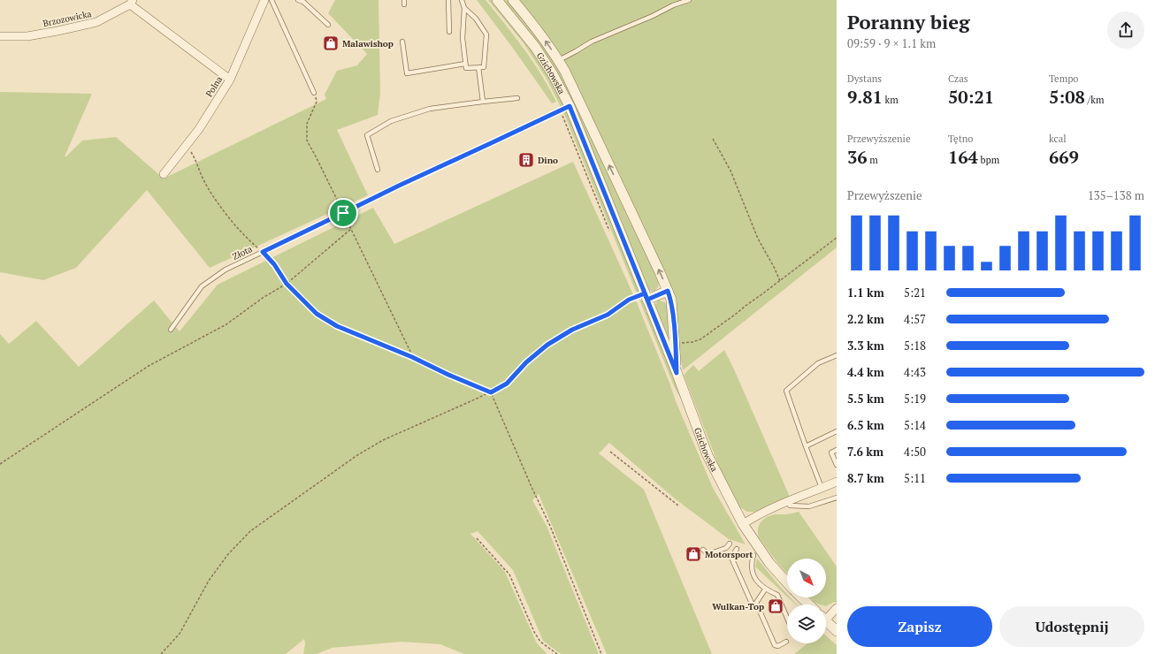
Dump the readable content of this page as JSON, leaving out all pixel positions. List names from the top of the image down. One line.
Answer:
{"streets":{"street":["Brzozowicka","Gzichowska","Polna"],"lane":["Złota"]},"crossings":[["Gzichowska","Złota"]],"places":{"shop":["Malawishop","Motorsport","Wulkan-Top"],"building":["Dino"]},"north":"bottom right","page":{"heading":["Poranny bieg","09:59 · 9 × 1.1 km"],"stats":[["Dystans","9.81 km"],["Czas","50:21"],["Tempo","5:08 /km"],["Przewyższenie","36 m"],["Tętno","164 bpm"],["kcal","669"]],"chart":["Przewyższenie","135–138 m"],"list":[{"name":"1.1 km","note":"5:21"},{"name":"2.2 km","note":"4:57"},{"name":"3.3 km","note":"5:18"},{"name":"4.4 km","note":"4:43"},{"name":"5.5 km","note":"5:19"},{"name":"6.5 km","note":"5:14"},{"name":"7.6 km","note":"4:50"},{"name":"8.7 km","note":"5:11"}],"buttons":["Zapisz","Udostępnij"]}}
